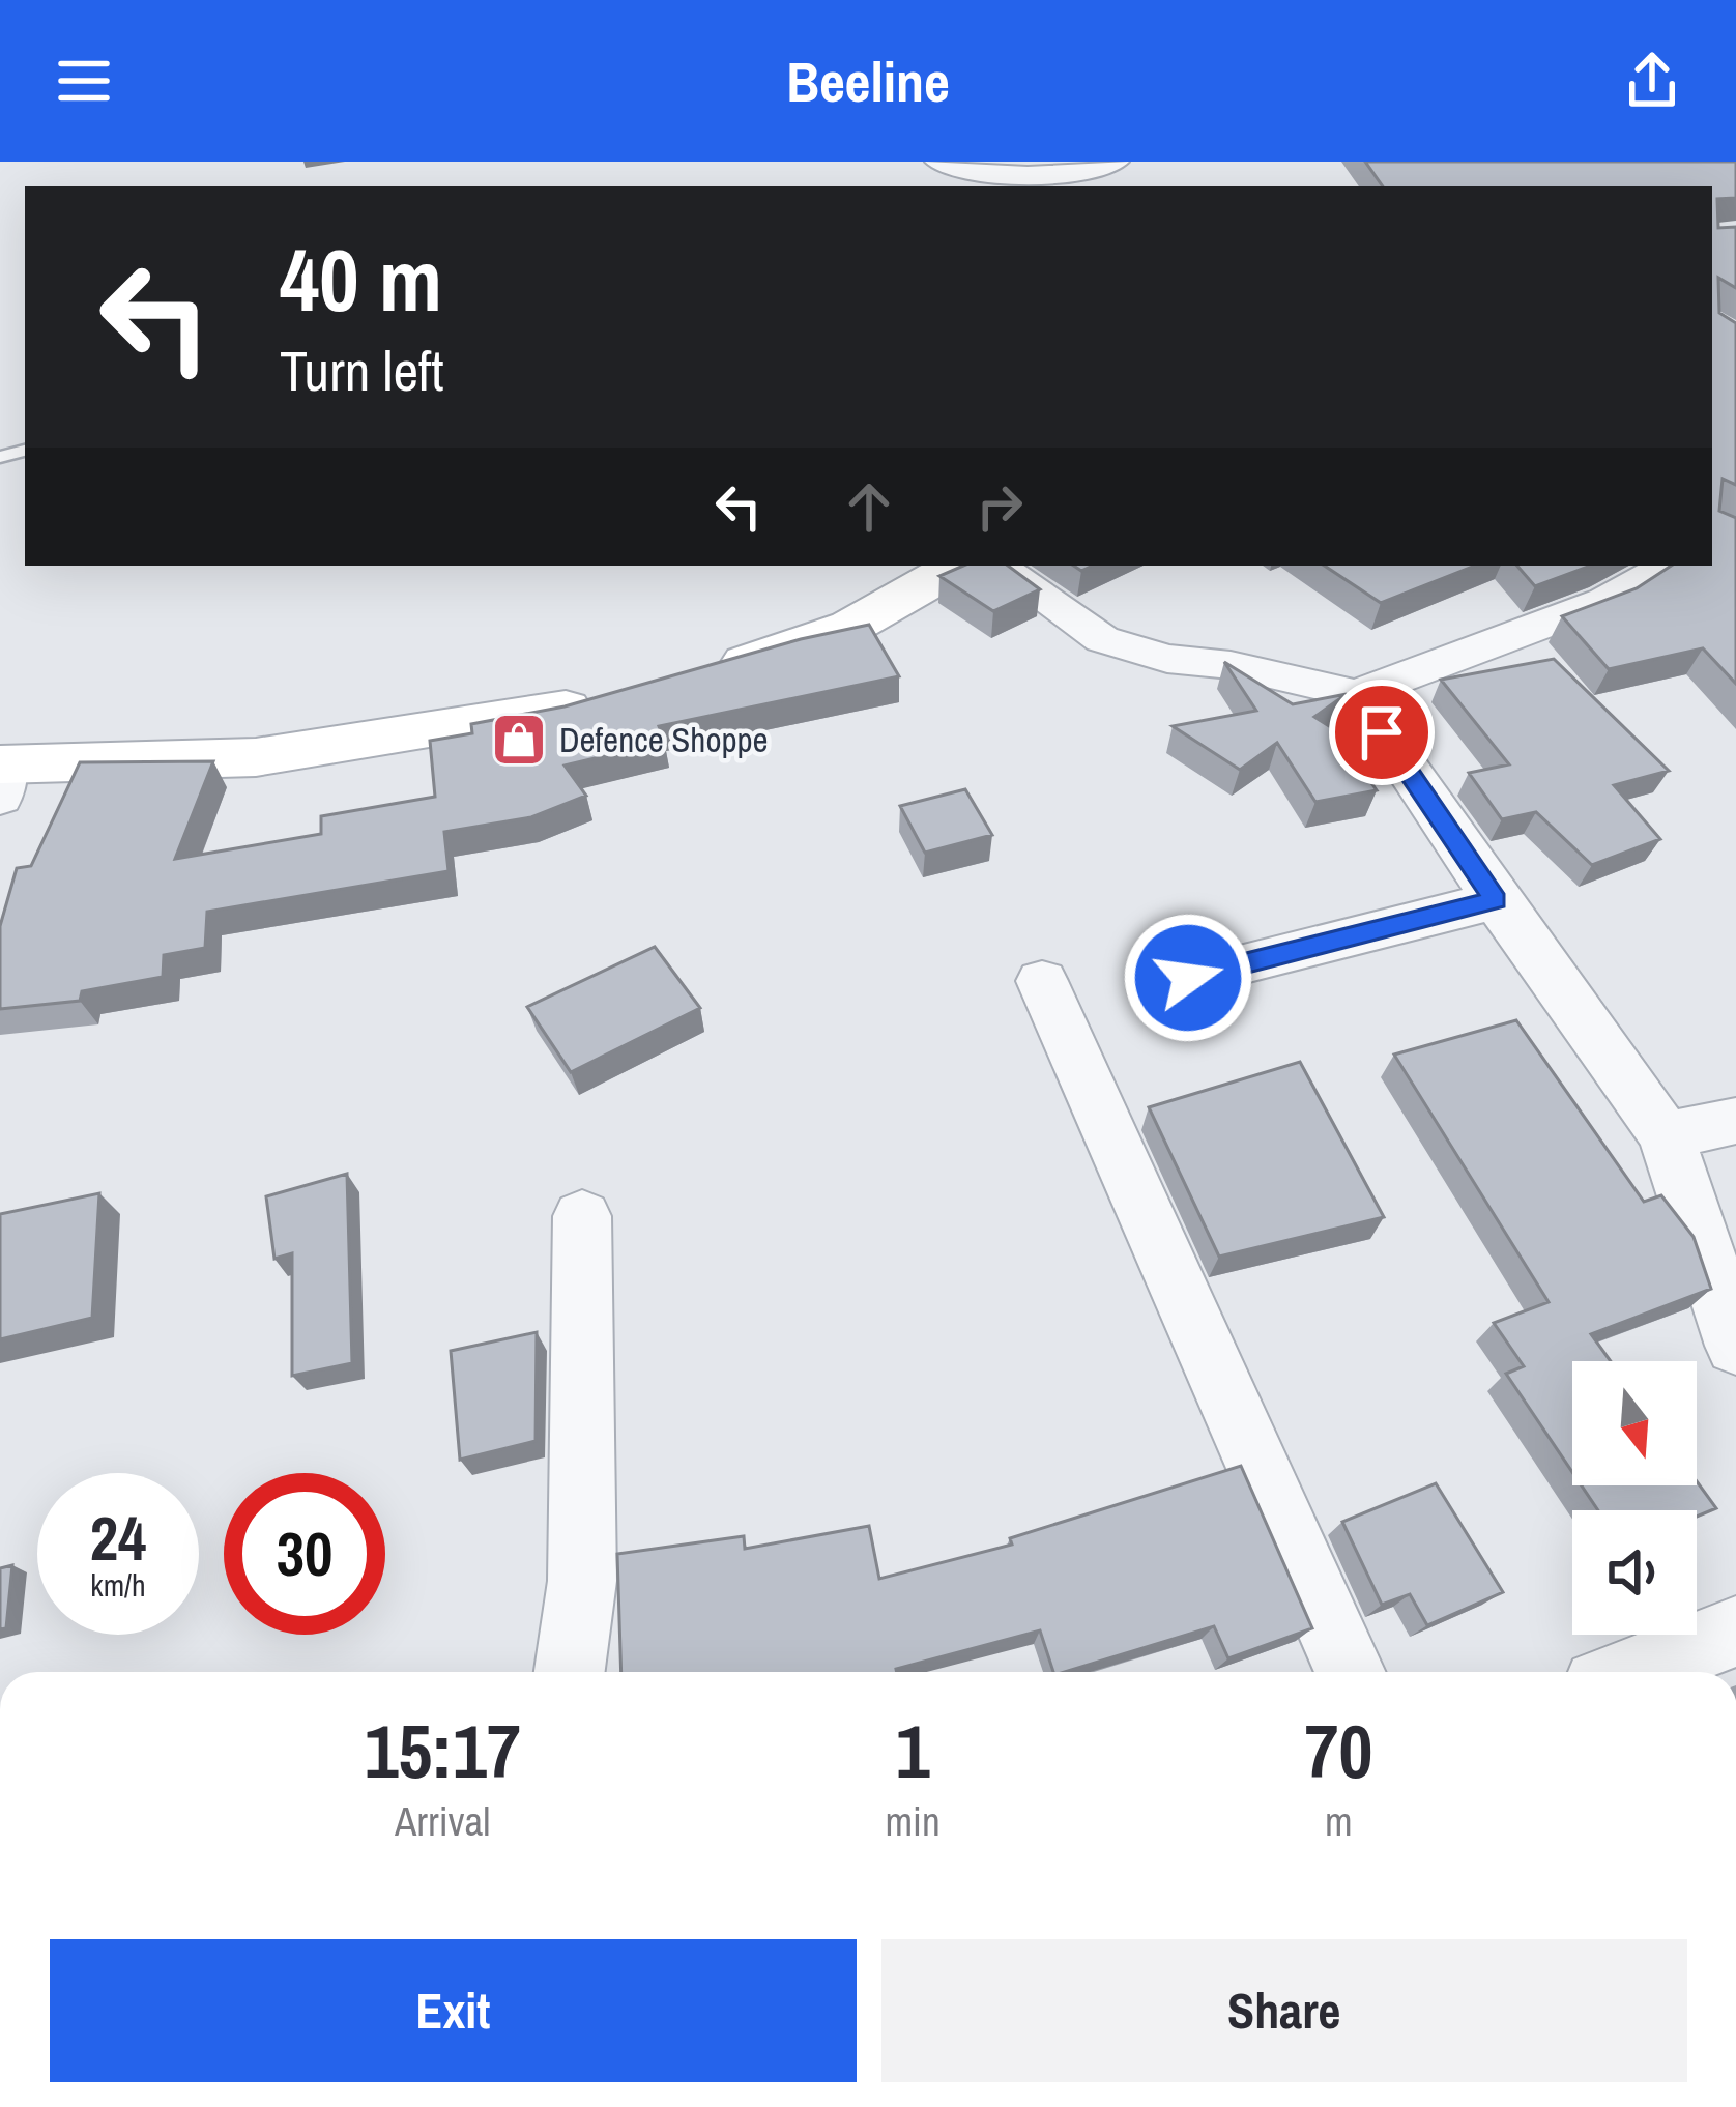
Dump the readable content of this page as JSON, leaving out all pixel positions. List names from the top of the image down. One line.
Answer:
{"places":{"shop":["Defence Shoppe"]},"north":"bottom","page":{"header":"Beeline","turn":["40 m","Turn left"],"speed":"24 km/h","limit":"30","eta":["15:17","Arrival","1","min","70","m"],"buttons":["Exit","Share"]}}
